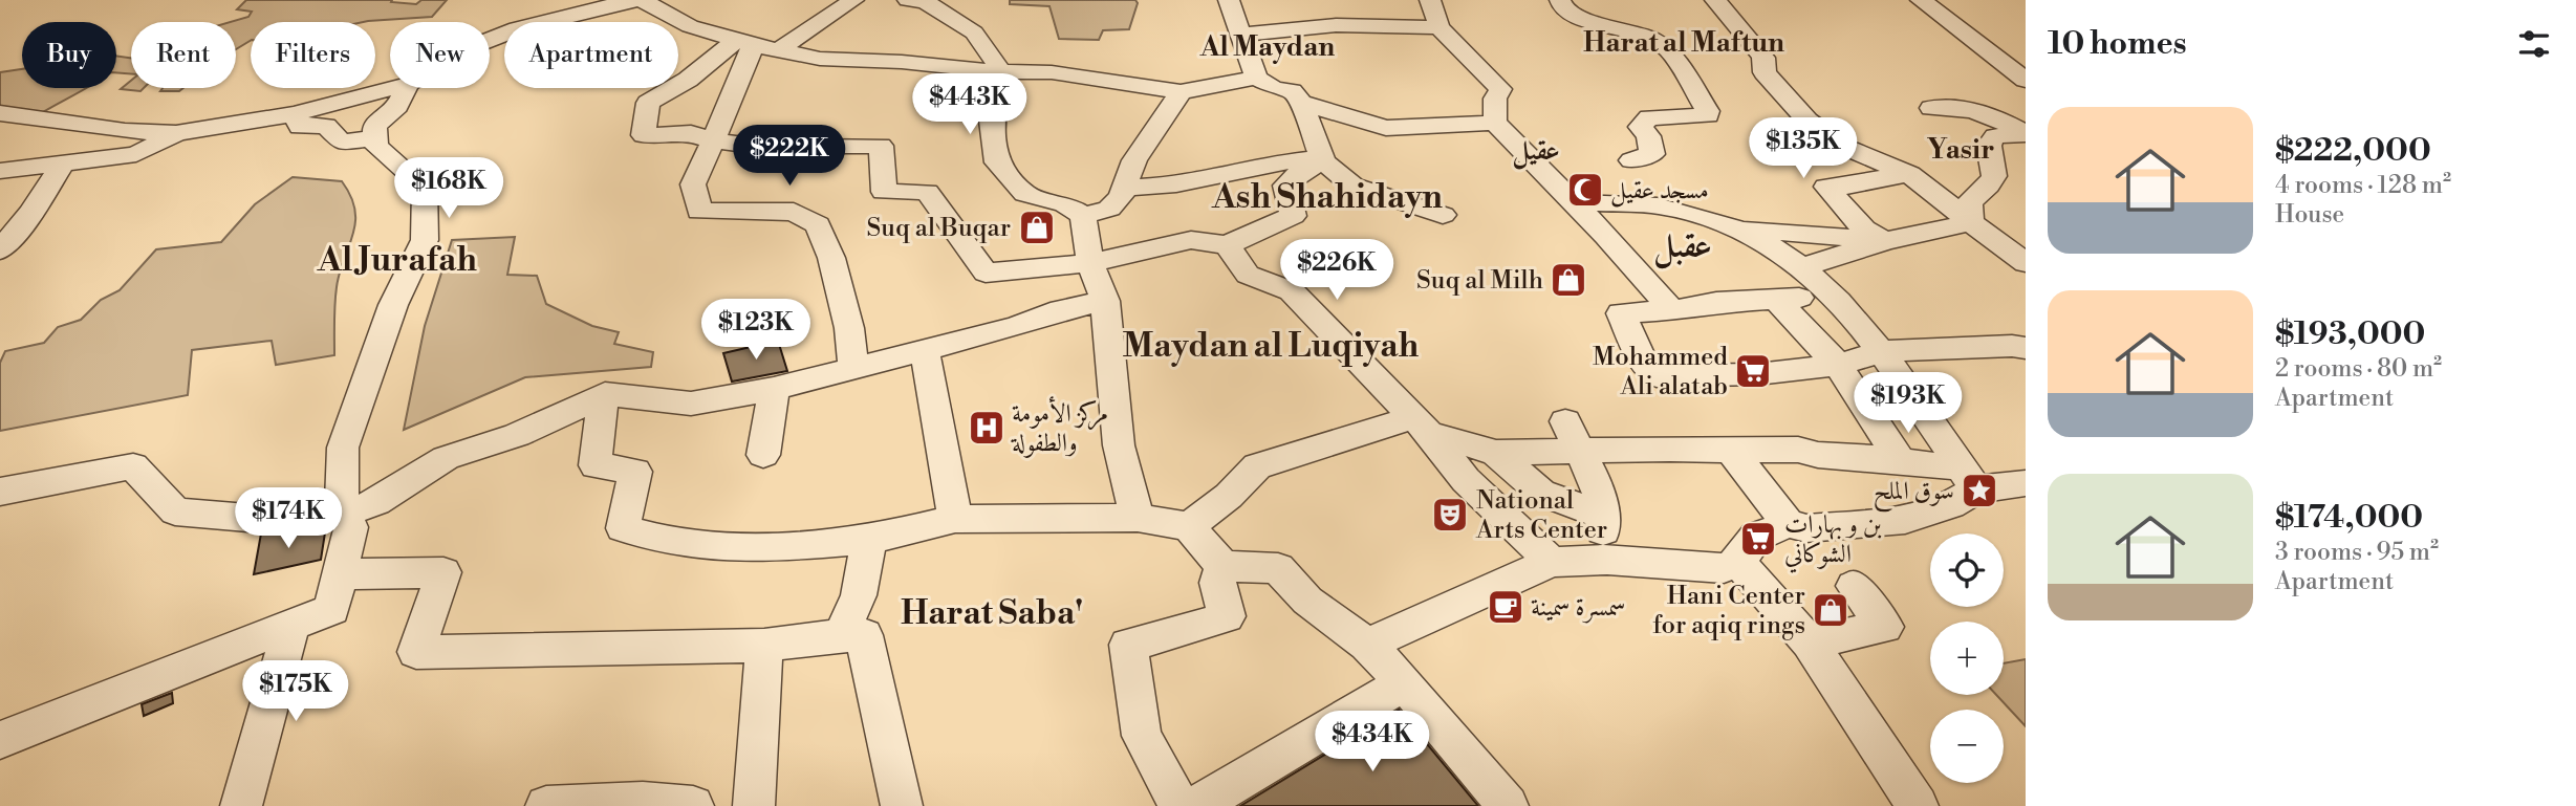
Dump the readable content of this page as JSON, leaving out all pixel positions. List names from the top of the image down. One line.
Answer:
{"districts":["Harat al Maftun","Al Maydan","Yasir","عقيل","Ash Shahidayn","عقبل","Al Jurafah","Maydan al Luqiyah","Harat Saba'"],"places":{"mosque":["مسجد عقيل"],"shop":["Suq al Buqar","Suq al Milh","Hani Center for aqiq rings"],"supermarket":["Mohammed Ali alatab","بن و بهارات الشوكاني"],"hospital":["مركز الأمومة والطفولة"],"place":["سوق الملح"],"theatre":["National Arts Center"],"cafe":["سمسرة سمينة"]},"page":{"heading":"10 homes","chip":["Buy","Rent","Filters","New","Apartment"],"price":["$443K","$135K","$222K","$168K","$226K","$123K","$193K","$174K","$175K","$434K"],"list":[{"name":"$222,000","note":"4 rooms · 128 m² · House"},{"name":"$193,000","note":"2 rooms · 80 m² · Apartment"},{"name":"$174,000","note":"3 rooms · 95 m² · Apartment"}],"map_buttons":["+","−"]}}
